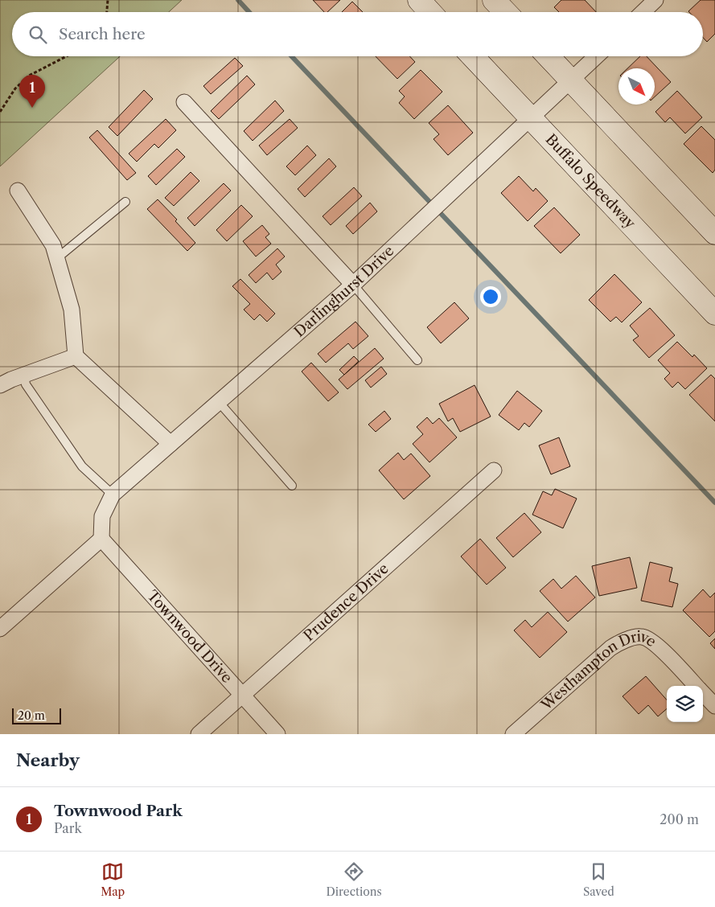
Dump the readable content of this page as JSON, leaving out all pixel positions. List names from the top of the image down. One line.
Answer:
{"streets":{"main road":["Buffalo Speedway"],"street":["Darlinghurst Drive","Prudence Drive","Townwood Drive","Westhampton Drive"]},"crossings":[["Buffalo Speedway","Darlinghurst Drive"],["Darlinghurst Drive","Townwood Drive"],["Prudence Drive","Townwood Drive"]],"scale_bar":"20 m","north":"bottom right","page":{"search":"Search here","pins":"1","scale":"20 m","heading":"Nearby","list":[{"mark":"1","name":"Townwood Park","note":"Park","value":"200 m"}],"nav":["Map","Directions","Saved"]}}
